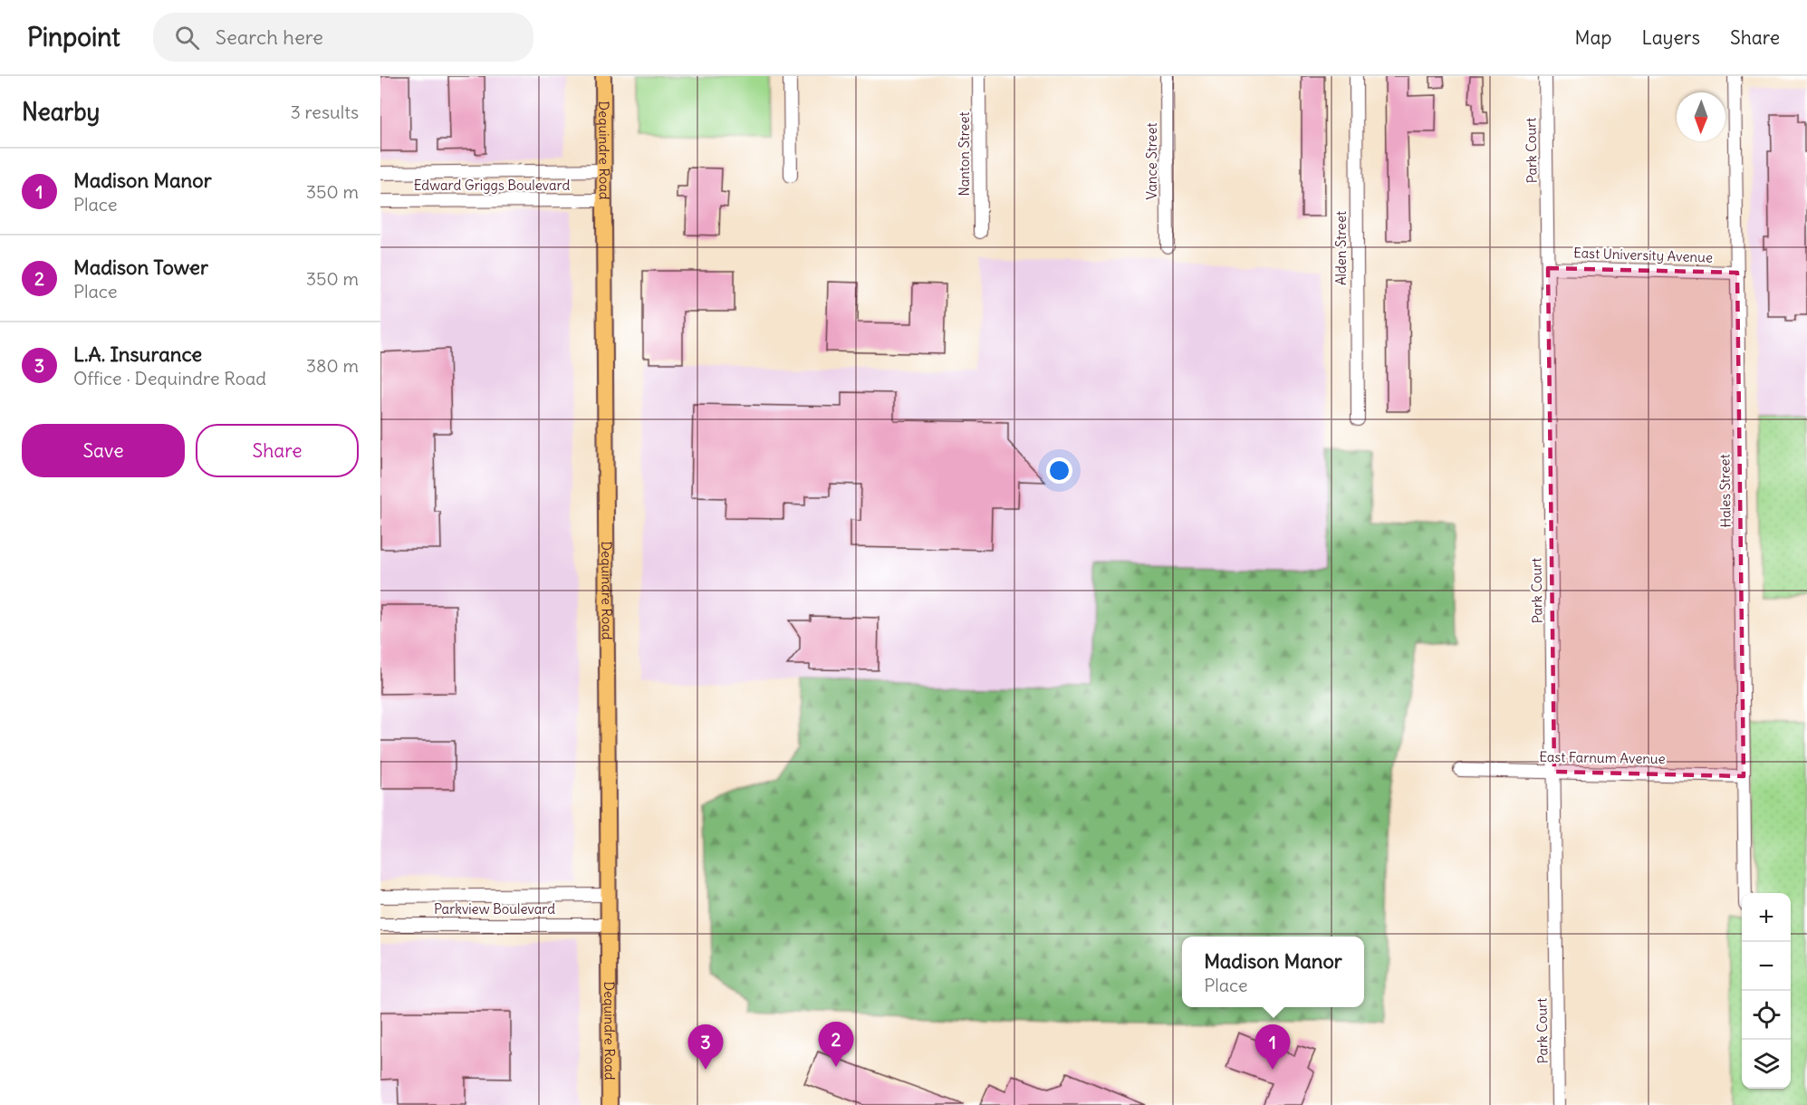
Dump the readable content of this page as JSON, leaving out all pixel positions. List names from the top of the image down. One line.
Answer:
{"streets":{"main road":["Dequindre Road"],"street":["Park Court","Nanton Street","Vance Street","Edward Griggs Boulevard","Alden Street","East University Avenue","Hales Street","East Farnum Avenue","Parkview Boulevard"]},"crossings":[["Dequindre Road","Edward Griggs Boulevard"],["Dequindre Road","Parkview Boulevard"],["Park Court","East University Avenue"],["Park Court","East Farnum Avenue"],["East University Avenue","Hales Street"],["Hales Street","East Farnum Avenue"]],"north":"bottom","page":{"header":"Pinpoint","search":"Search here","nav":["Map","Layers","Share"],"heading":["Nearby","3 results"],"list":[{"mark":"1","name":"Madison Manor","note":"Place","value":"350 m"},{"mark":"2","name":"Madison Tower","note":"Place","value":"350 m"},{"mark":"3","name":"L.A. Insurance","note":"Office · Dequindre Road","value":"380 m"}],"buttons":["Save","Share"],"map_buttons":["+","−"],"popup":["Madison Manor","Place"],"pins":["2","1","3"]}}
